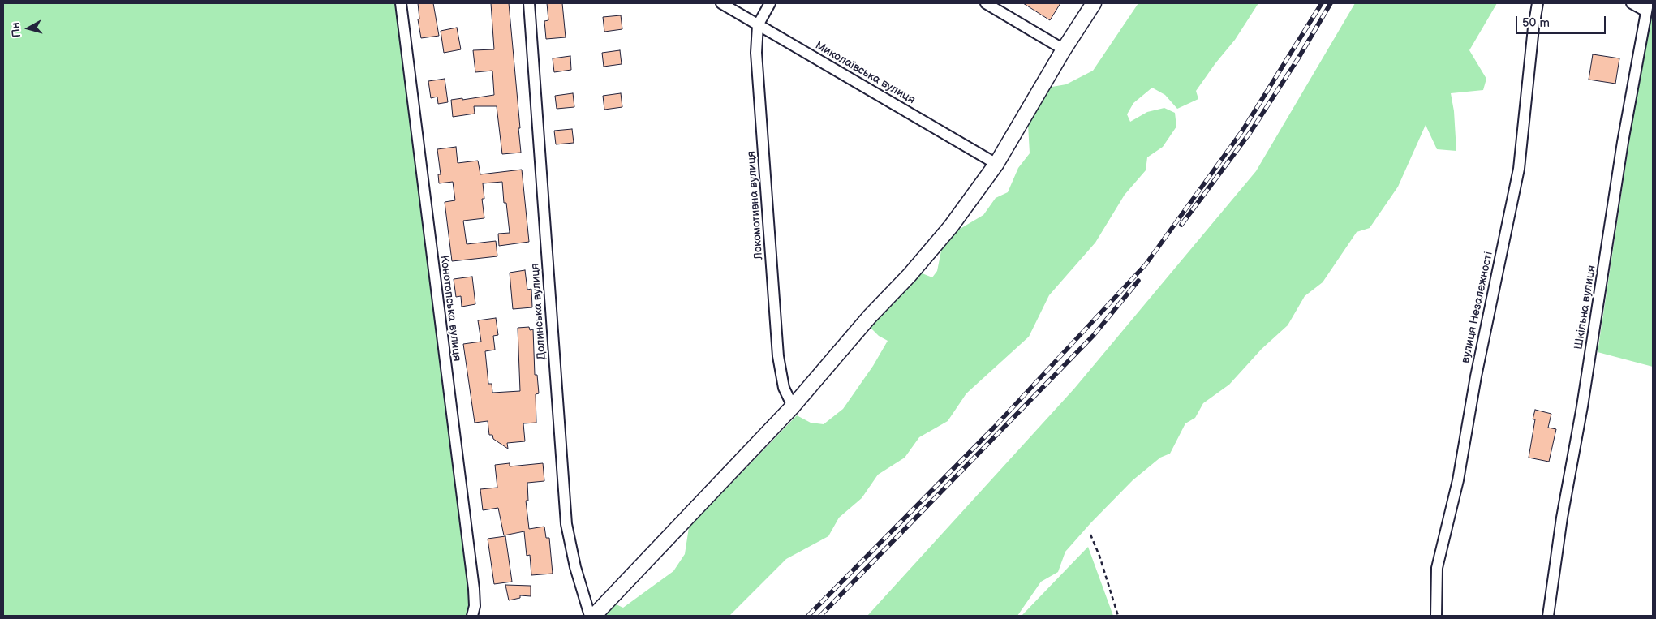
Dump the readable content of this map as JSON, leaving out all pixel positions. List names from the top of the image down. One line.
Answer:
{"streets":{"street":["Миколаївська вулиця","Локомотивна вулиця","вулиця Незалежності","Шкільна вулиця","Конотопська вулиця","Долинська вулиця"]},"crossings":[["Миколаївська вулиця","Локомотивна вулиця"]],"scale_bar":"50 m","north":"left"}
